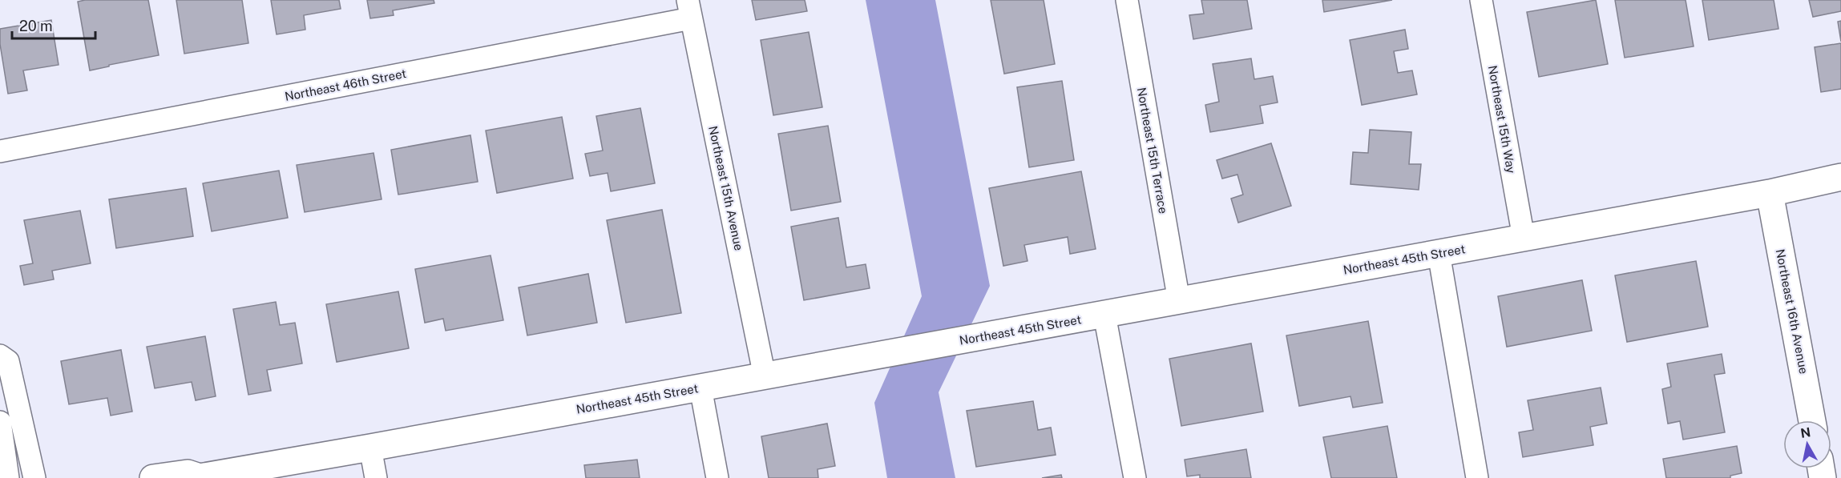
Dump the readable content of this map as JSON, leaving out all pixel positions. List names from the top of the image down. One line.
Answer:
{"streets":{"street":["Northeast 46th Street","Northeast 15th Way","Northeast 15th Terrace","Northeast 15th Avenue","Northeast 45th Street","Northeast 16th Avenue"]},"crossings":[["Northeast 46th Street","Northeast 15th Avenue"],["Northeast 15th Way","Northeast 45th Street"],["Northeast 15th Terrace","Northeast 45th Street"],["Northeast 15th Avenue","Northeast 45th Street"],["Northeast 45th Street","Northeast 16th Avenue"]],"scale_bar":"20 m","north":"top"}
